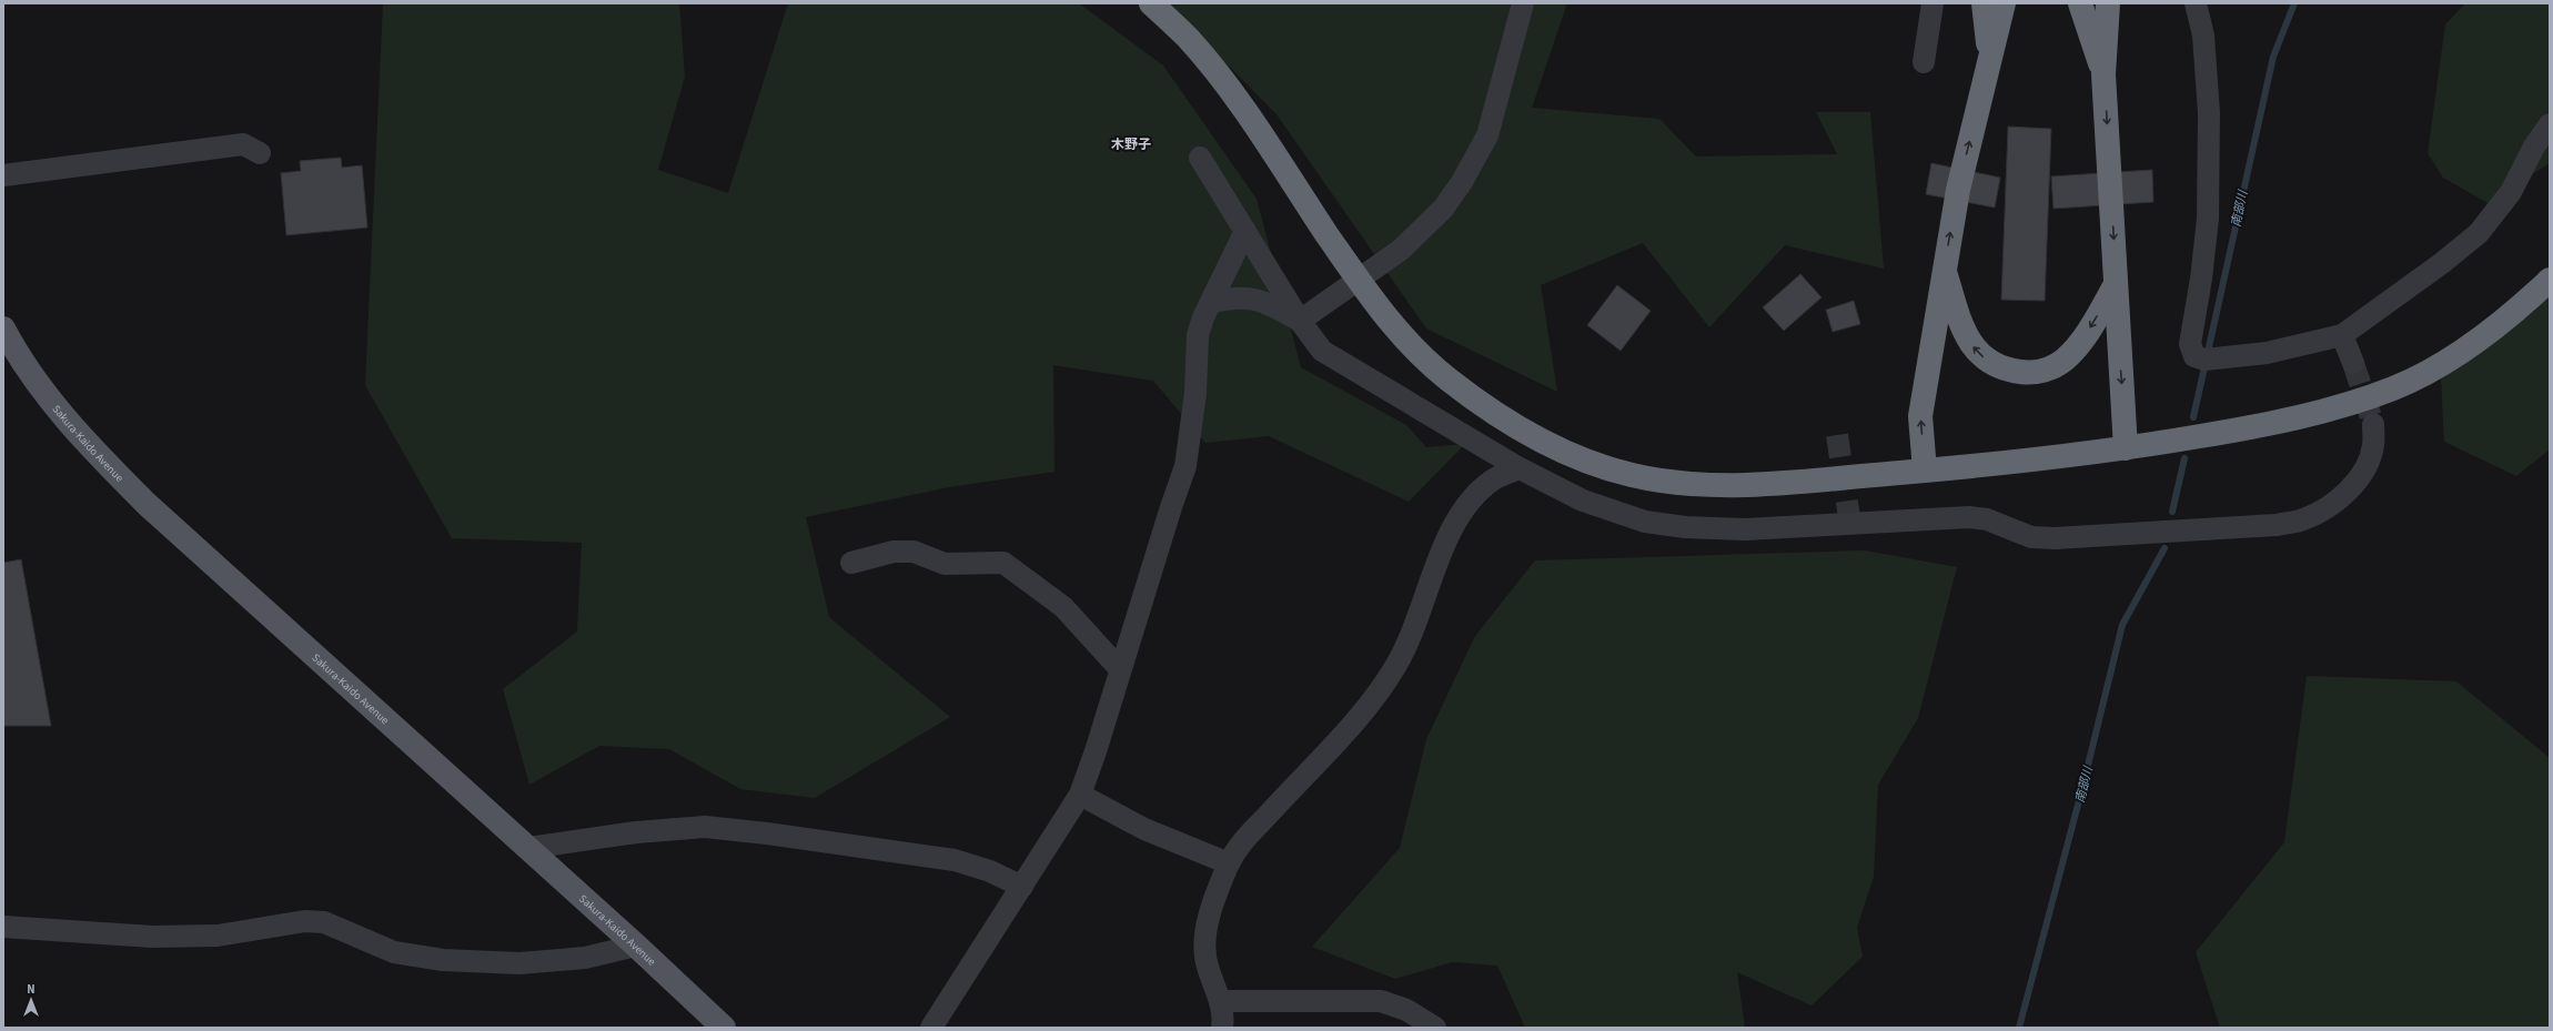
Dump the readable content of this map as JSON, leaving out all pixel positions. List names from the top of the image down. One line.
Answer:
{"streets":{"main road":["Sakura-Kaido Avenue"]},"districts":["木野子"],"water":["南部川"],"north":"top"}
